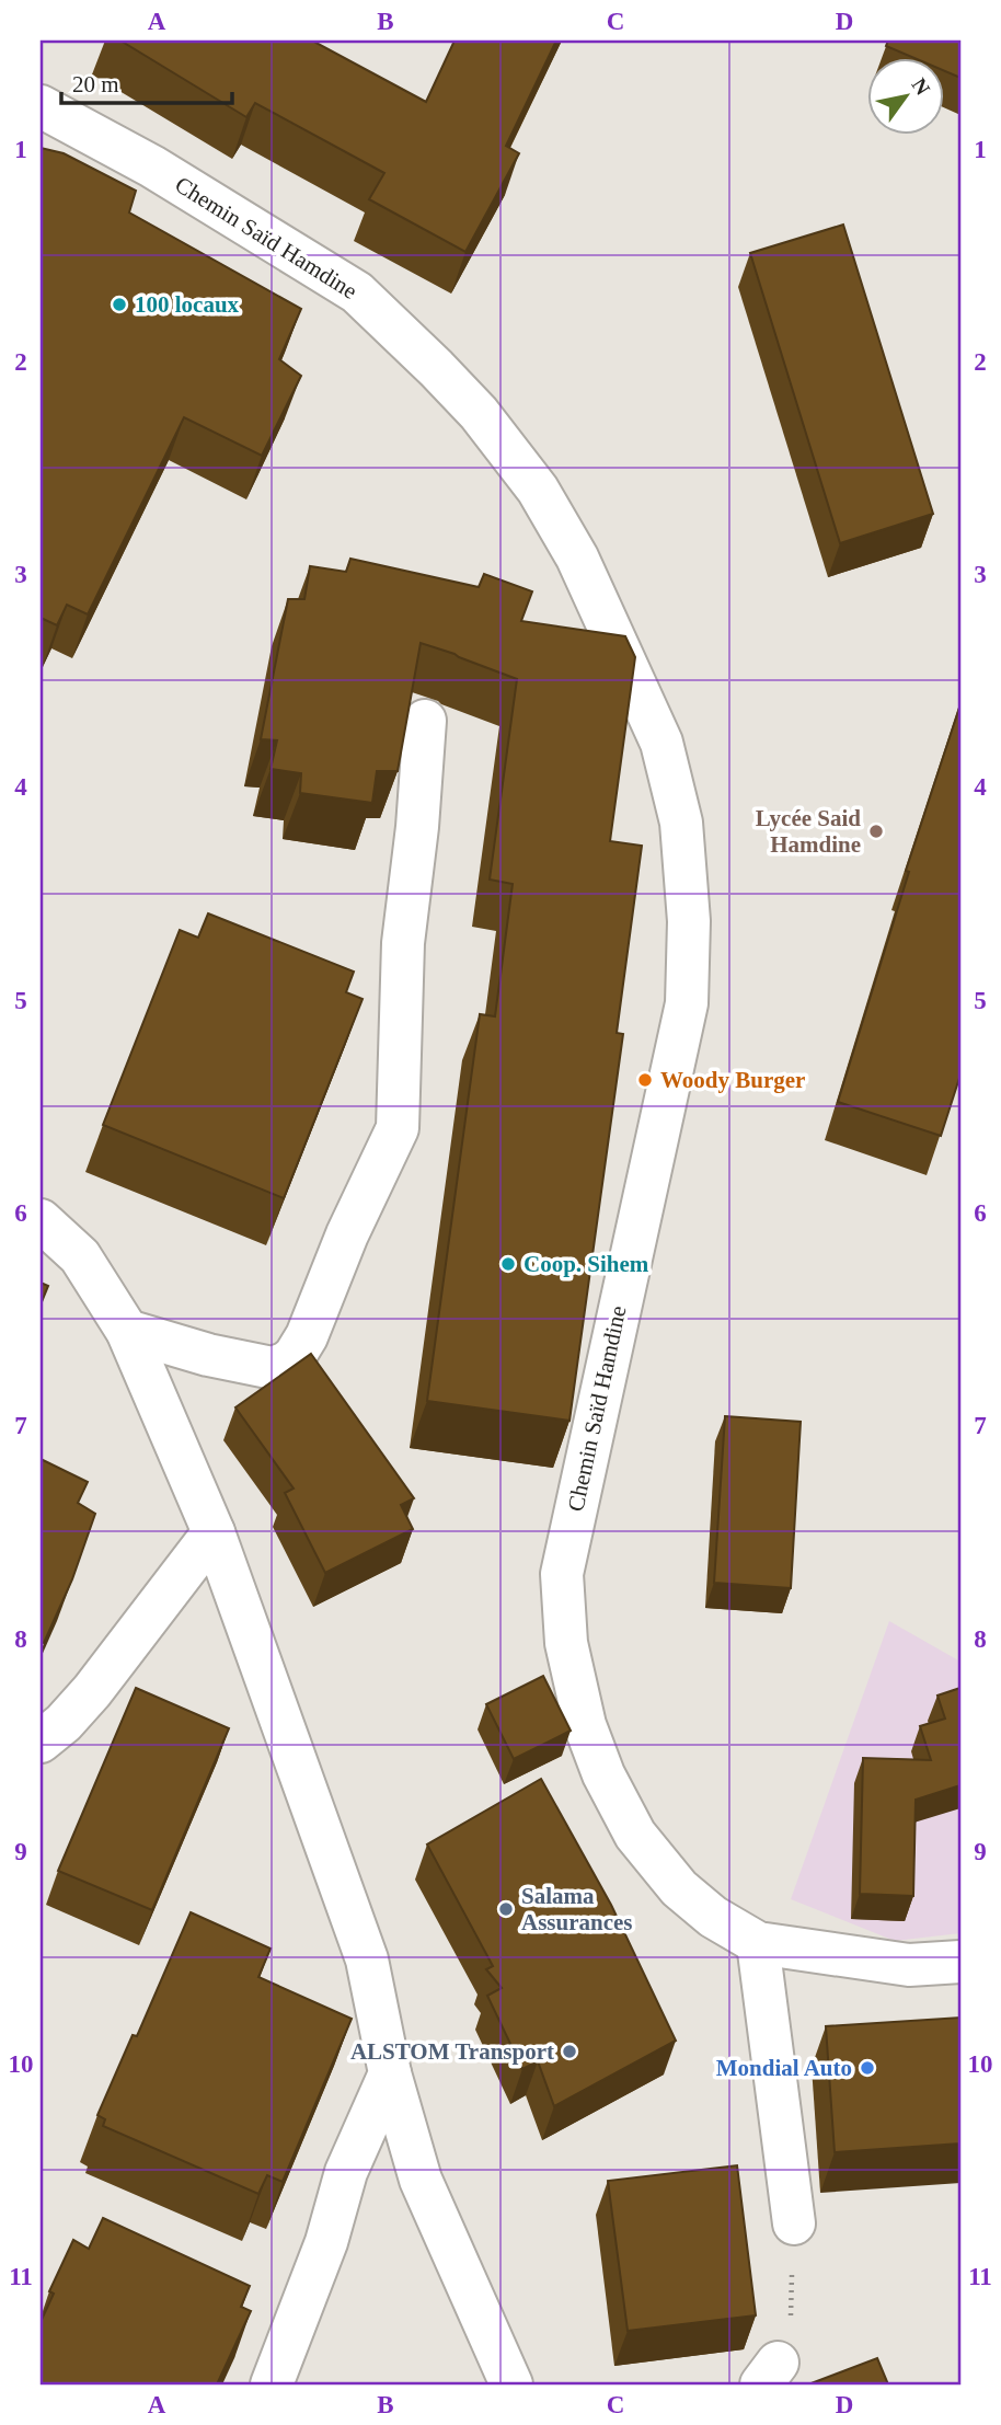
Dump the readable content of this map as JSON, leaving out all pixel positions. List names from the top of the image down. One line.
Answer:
{"streets":{"street":["Chemin Saïd Hamdine"]},"places":["100 locaux","Lycée Said Hamdine","Woody Burger","Coop. Sihem","Salama Assurances","ALSTOM Transport","Mondial Auto"],"scale_bar":"20 m","north":"top right","grid":{"columns":["A","B","C","D"],"rows":["1","2","3","4","5","6","7","8","9","10","11"]}}
